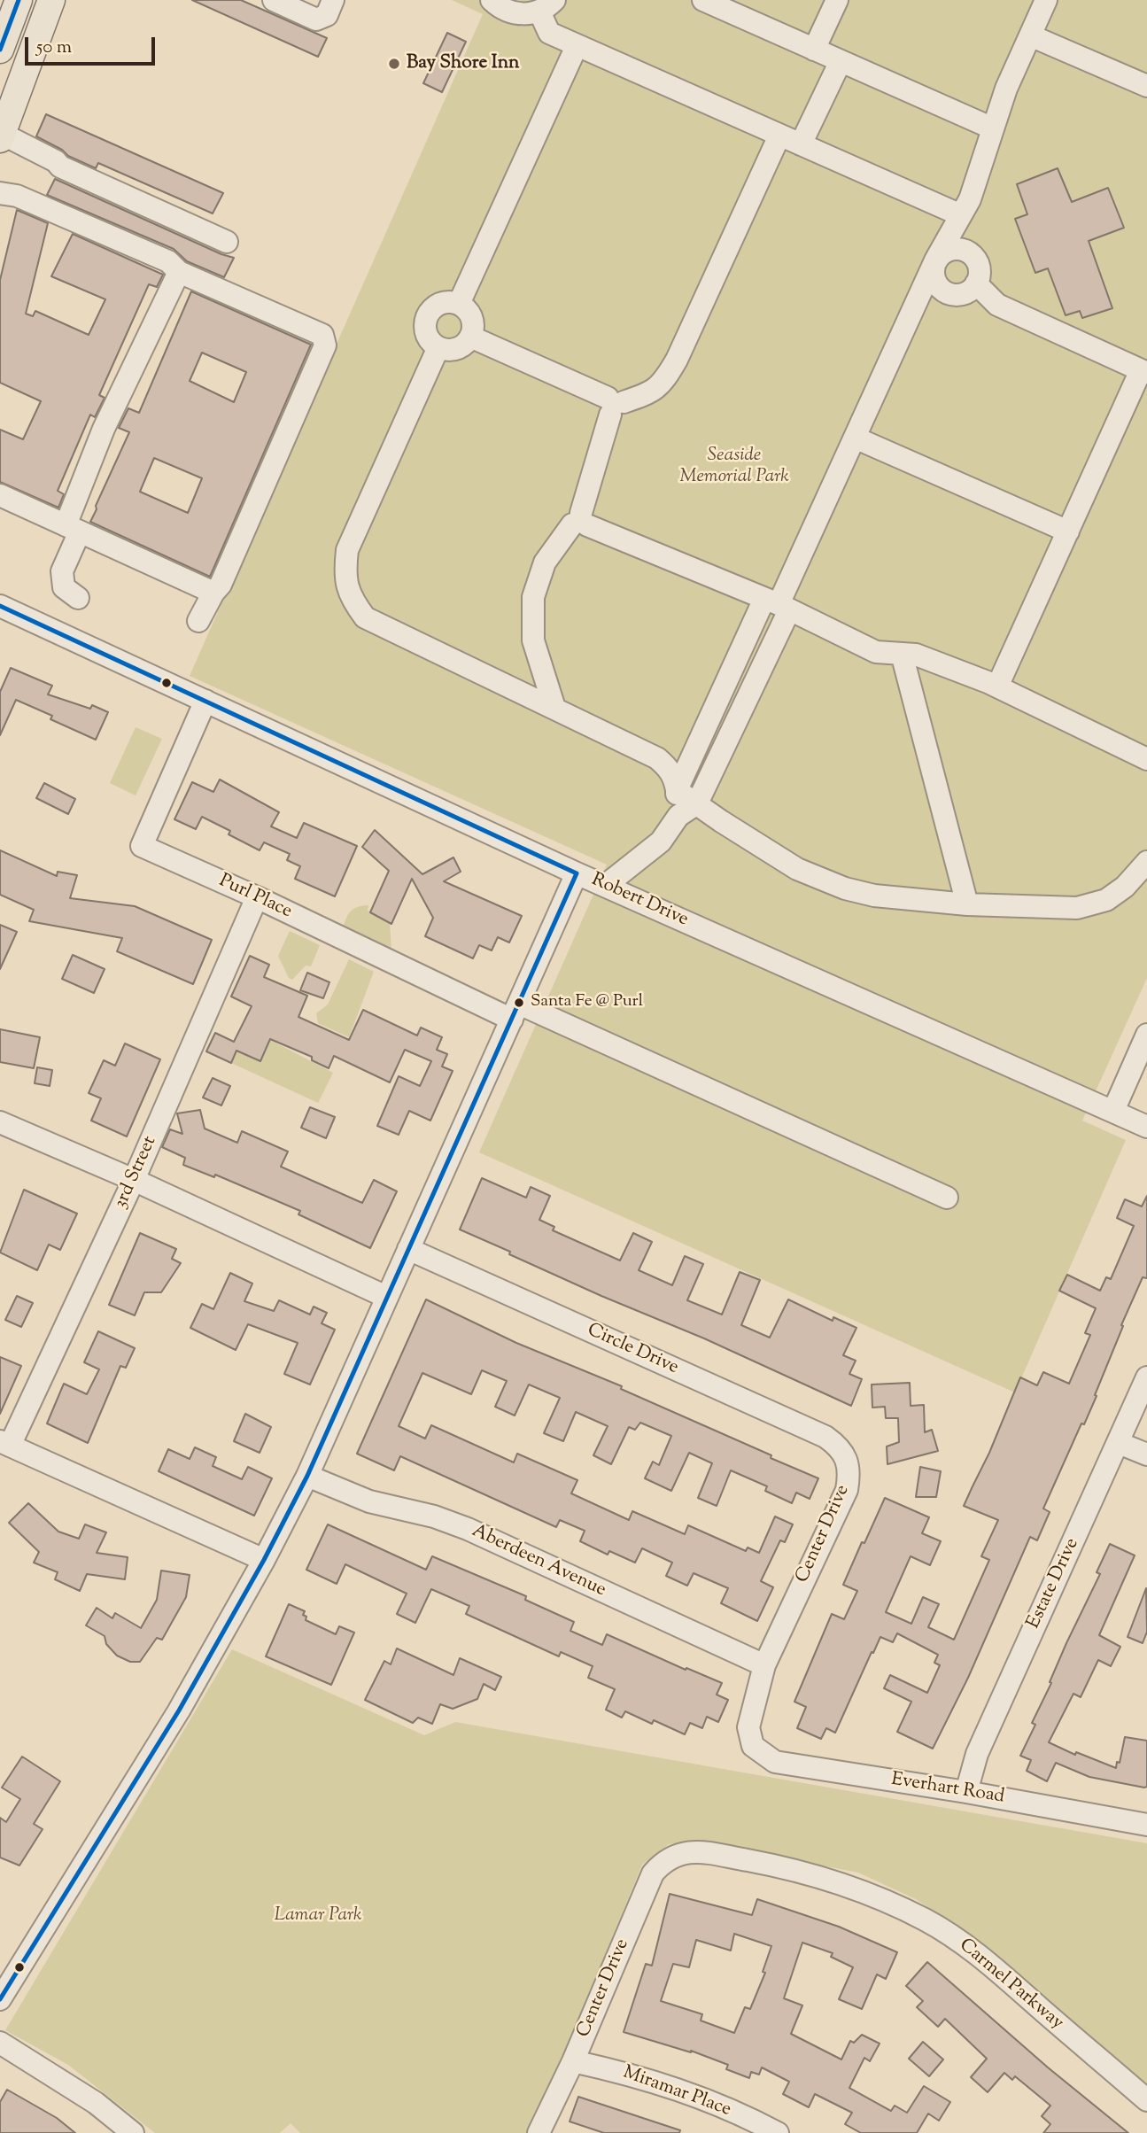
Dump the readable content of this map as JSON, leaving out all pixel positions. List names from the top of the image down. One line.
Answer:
{"streets":{"street":["Purl Place","Robert Drive","3rd Street","Circle Drive","Center Drive","Aberdeen Avenue","Estate Drive","Everhart Road","Carmel Parkway","Miramar Place"]},"crossings":[["Purl Place","Robert Drive"],["Purl Place","3rd Street"],["Circle Drive","Center Drive"],["Center Drive","Aberdeen Avenue"],["Center Drive","Everhart Road"],["Center Drive","Carmel Parkway"],["Center Drive","Miramar Place"],["Estate Drive","Everhart Road"]],"parks":["Seaside Memorial Park","Lamar Park"],"places":["Bay Shore Inn","Santa Fe @ Purl"],"scale_bar":"50 m"}
